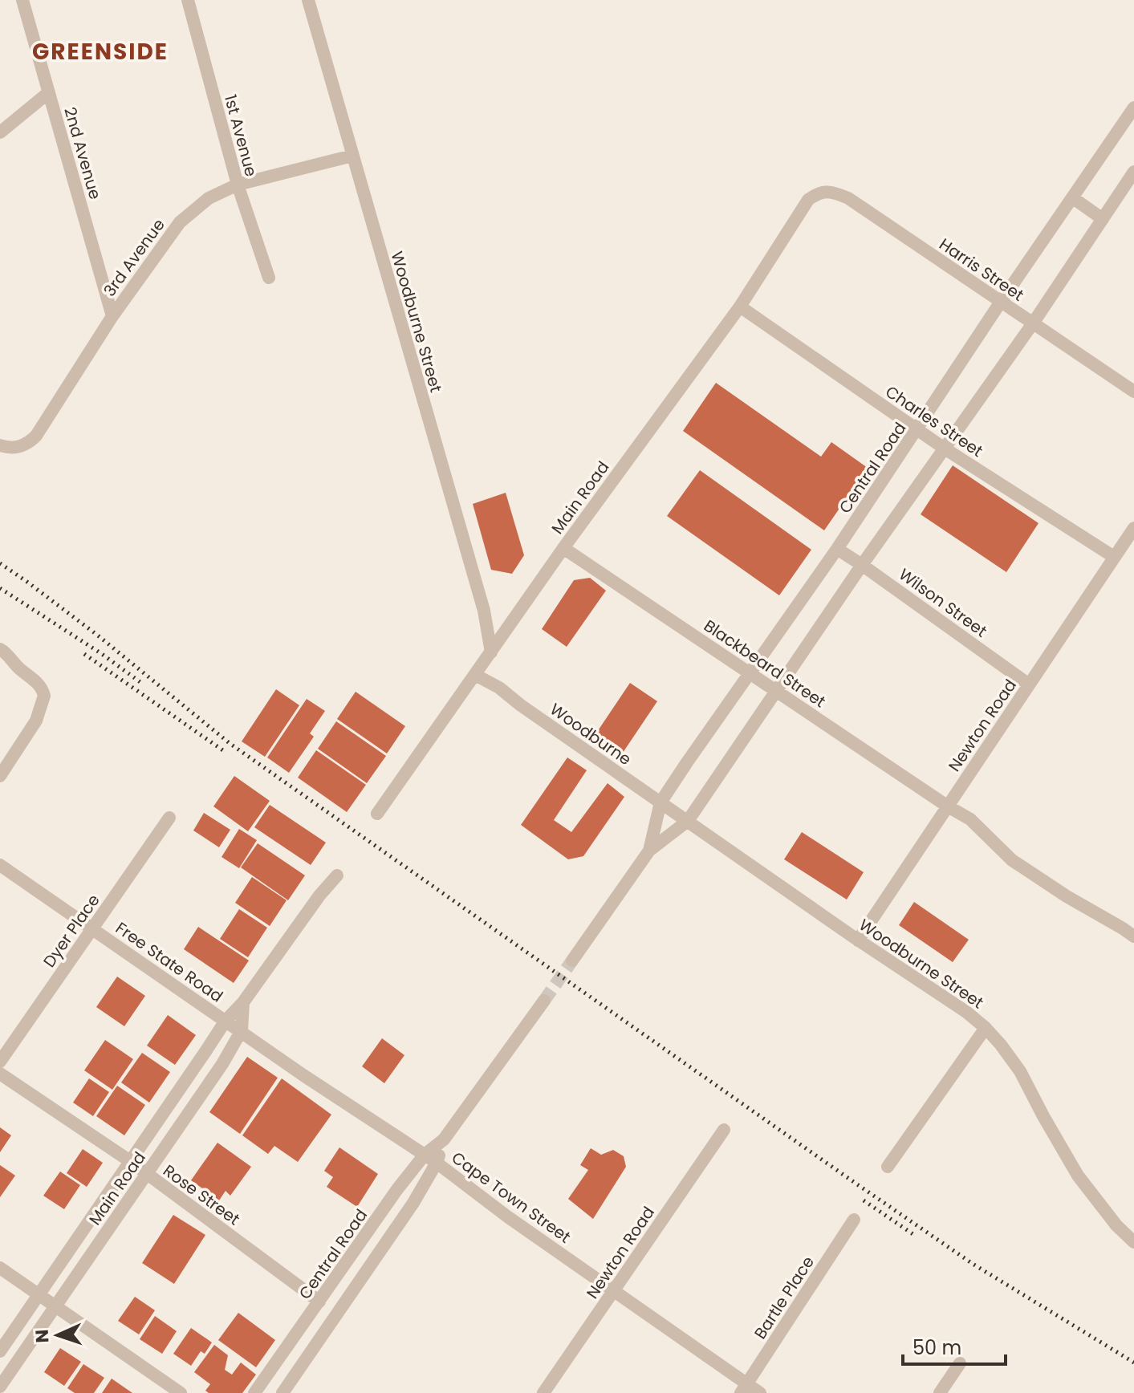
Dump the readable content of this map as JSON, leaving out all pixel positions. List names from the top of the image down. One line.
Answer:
{"streets":{"street":["1st Avenue","2nd Avenue","3rd Avenue","Harris Street","Woodburne Street","Charles Street","Central Road","Main Road","Wilson Street","Blackbeard Street","Newton Road","Woodburne","Dyer Place","Free State Road","Rose Street","Cape Town Street","Bartle Place"]},"crossings":[["1st Avenue","3rd Avenue"],["2nd Avenue","3rd Avenue"],["3rd Avenue","Woodburne Street"],["Harris Street","Central Road"],["Harris Street","Main Road"],["Woodburne Street","Central Road"],["Woodburne Street","Main Road"],["Woodburne Street","Newton Road"],["Woodburne Street","Woodburne"],["Charles Street","Central Road"],["Charles Street","Main Road"],["Charles Street","Newton Road"],["Central Road","Wilson Street"],["Central Road","Blackbeard Street"],["Central Road","Woodburne"],["Central Road","Rose Street"],["Central Road","Cape Town Street"],["Main Road","Blackbeard Street"],["Main Road","Woodburne"],["Main Road","Free State Road"],["Main Road","Rose Street"],["Main Road","Cape Town Street"],["Wilson Street","Newton Road"],["Blackbeard Street","Newton Road"],["Newton Road","Cape Town Street"],["Dyer Place","Free State Road"],["Free State Road","Cape Town Street"],["Cape Town Street","Bartle Place"]],"districts":["GREENSIDE"],"scale_bar":"50 m","north":"left"}
